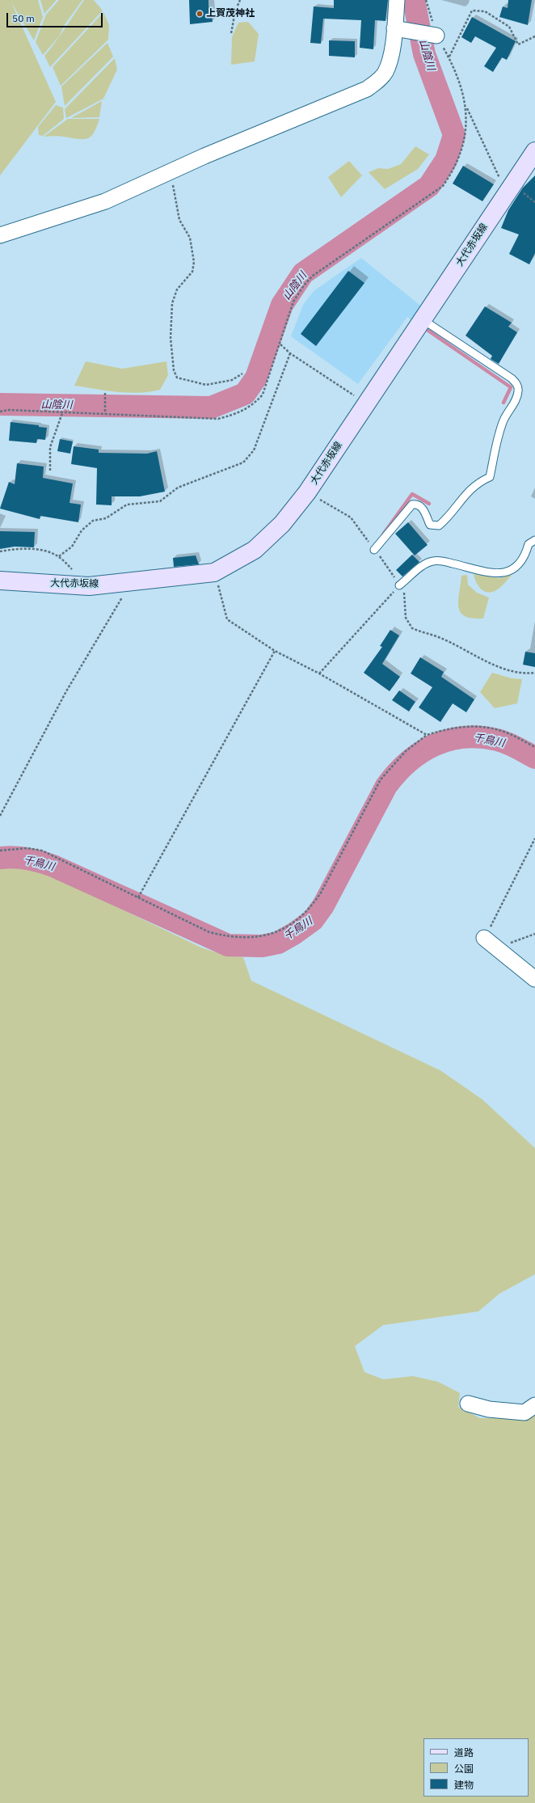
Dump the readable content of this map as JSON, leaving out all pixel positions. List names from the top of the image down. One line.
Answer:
{"streets":{"main road":["大代赤坂線"]},"water":["山陰川","千鳥川"],"places":["上賀茂神社"],"legend":["道路","公園","建物"],"scale_bar":"50 m"}
